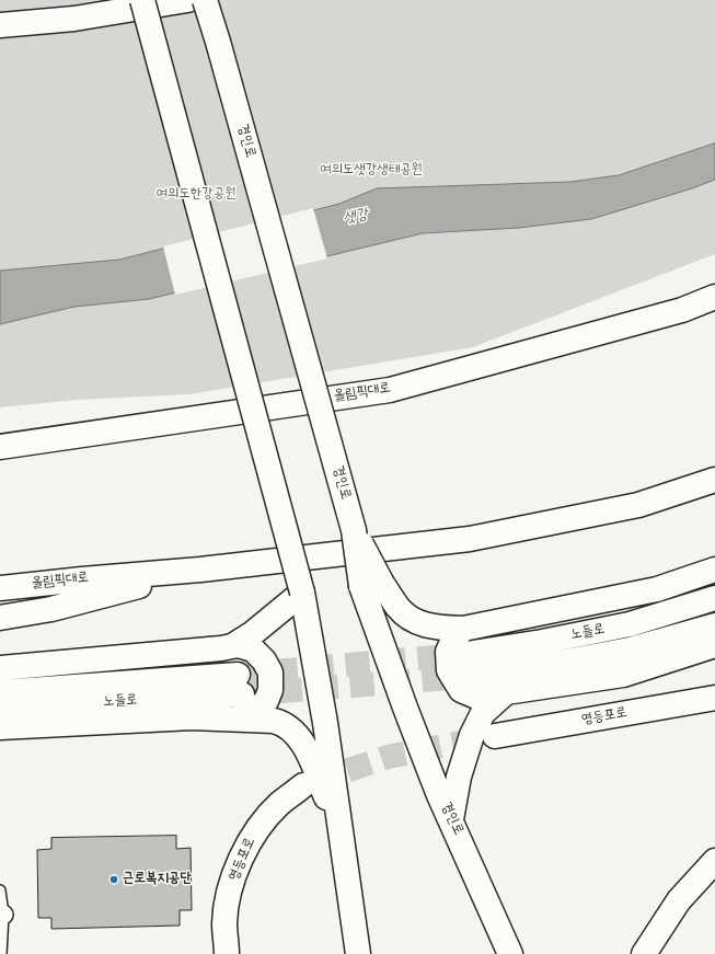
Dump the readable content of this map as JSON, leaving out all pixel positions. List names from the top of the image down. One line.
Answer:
{"streets":{"main road":["경인로","올림픽대로","노들로","영등포로"]},"water":["샛강"],"parks":["여의도샛강생태공원","여의도한강공원"],"places":["근로복지공단"]}
